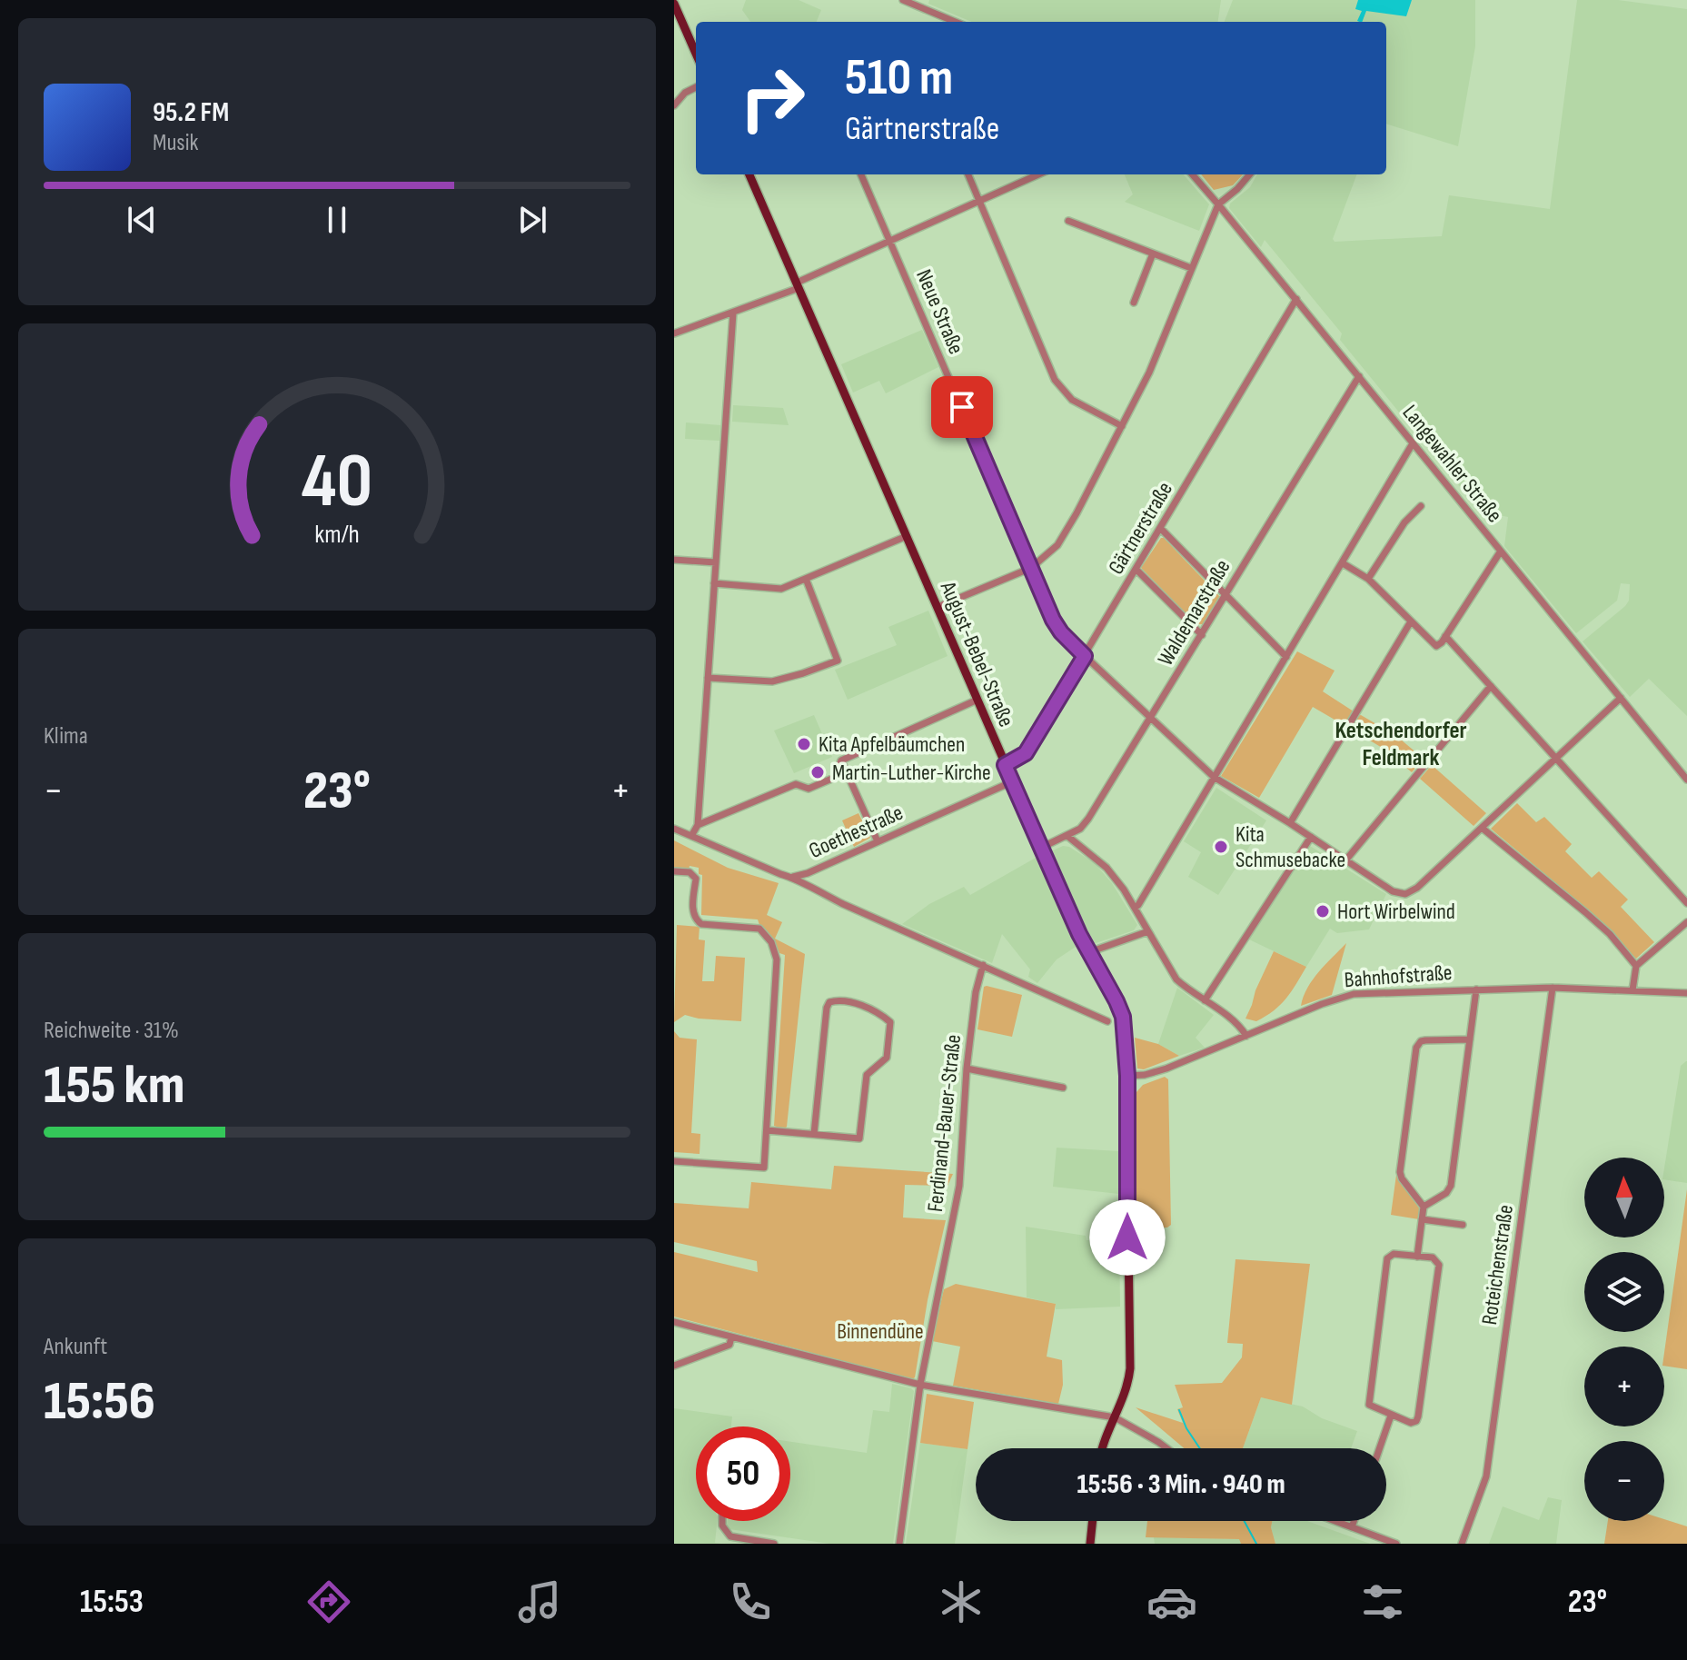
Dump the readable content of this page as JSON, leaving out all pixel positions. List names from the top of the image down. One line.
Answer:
{"streets":{"main road":["August-Bebel-Straße"],"street":["Neue Straße","Langewahler Straße","Gärtnerstraße","Waldemarstraße","Goethestraße","Bahnhofstraße","Ferdinand-Bauer-Straße","Roteichenstraße"]},"crossings":[["Neue Straße","Gärtnerstraße"],["Neue Straße","Waldemarstraße"],["Langewahler Straße","Gärtnerstraße"],["Langewahler Straße","Waldemarstraße"],["Gärtnerstraße","August-Bebel-Straße"],["Waldemarstraße","August-Bebel-Straße"],["August-Bebel-Straße","Goethestraße"],["August-Bebel-Straße","Bahnhofstraße"],["Bahnhofstraße","Roteichenstraße"]],"districts":["Ketschendorfer Feldmark"],"parks":["Binnendüne"],"places":["Kita Apfelbäumchen","Martin-Luther-Kirche","Kita Schmusebacke","Hort Wirbelwind"],"north":"top","page":{"turn":["510 m","Gärtnerstraße"],"song":["95.2 FM","Musik"],"tile":["Klima",["Reichweite · 31%","155 km"],["Ankunft","15:56"]],"heat":["−","23°","+"],"map_buttons":["+","−"],"limit":"50","trip":"15:56 · 3 Min. · 940 m","tabs":["15:53","23°"],"gauge":["40","km/h"]}}
